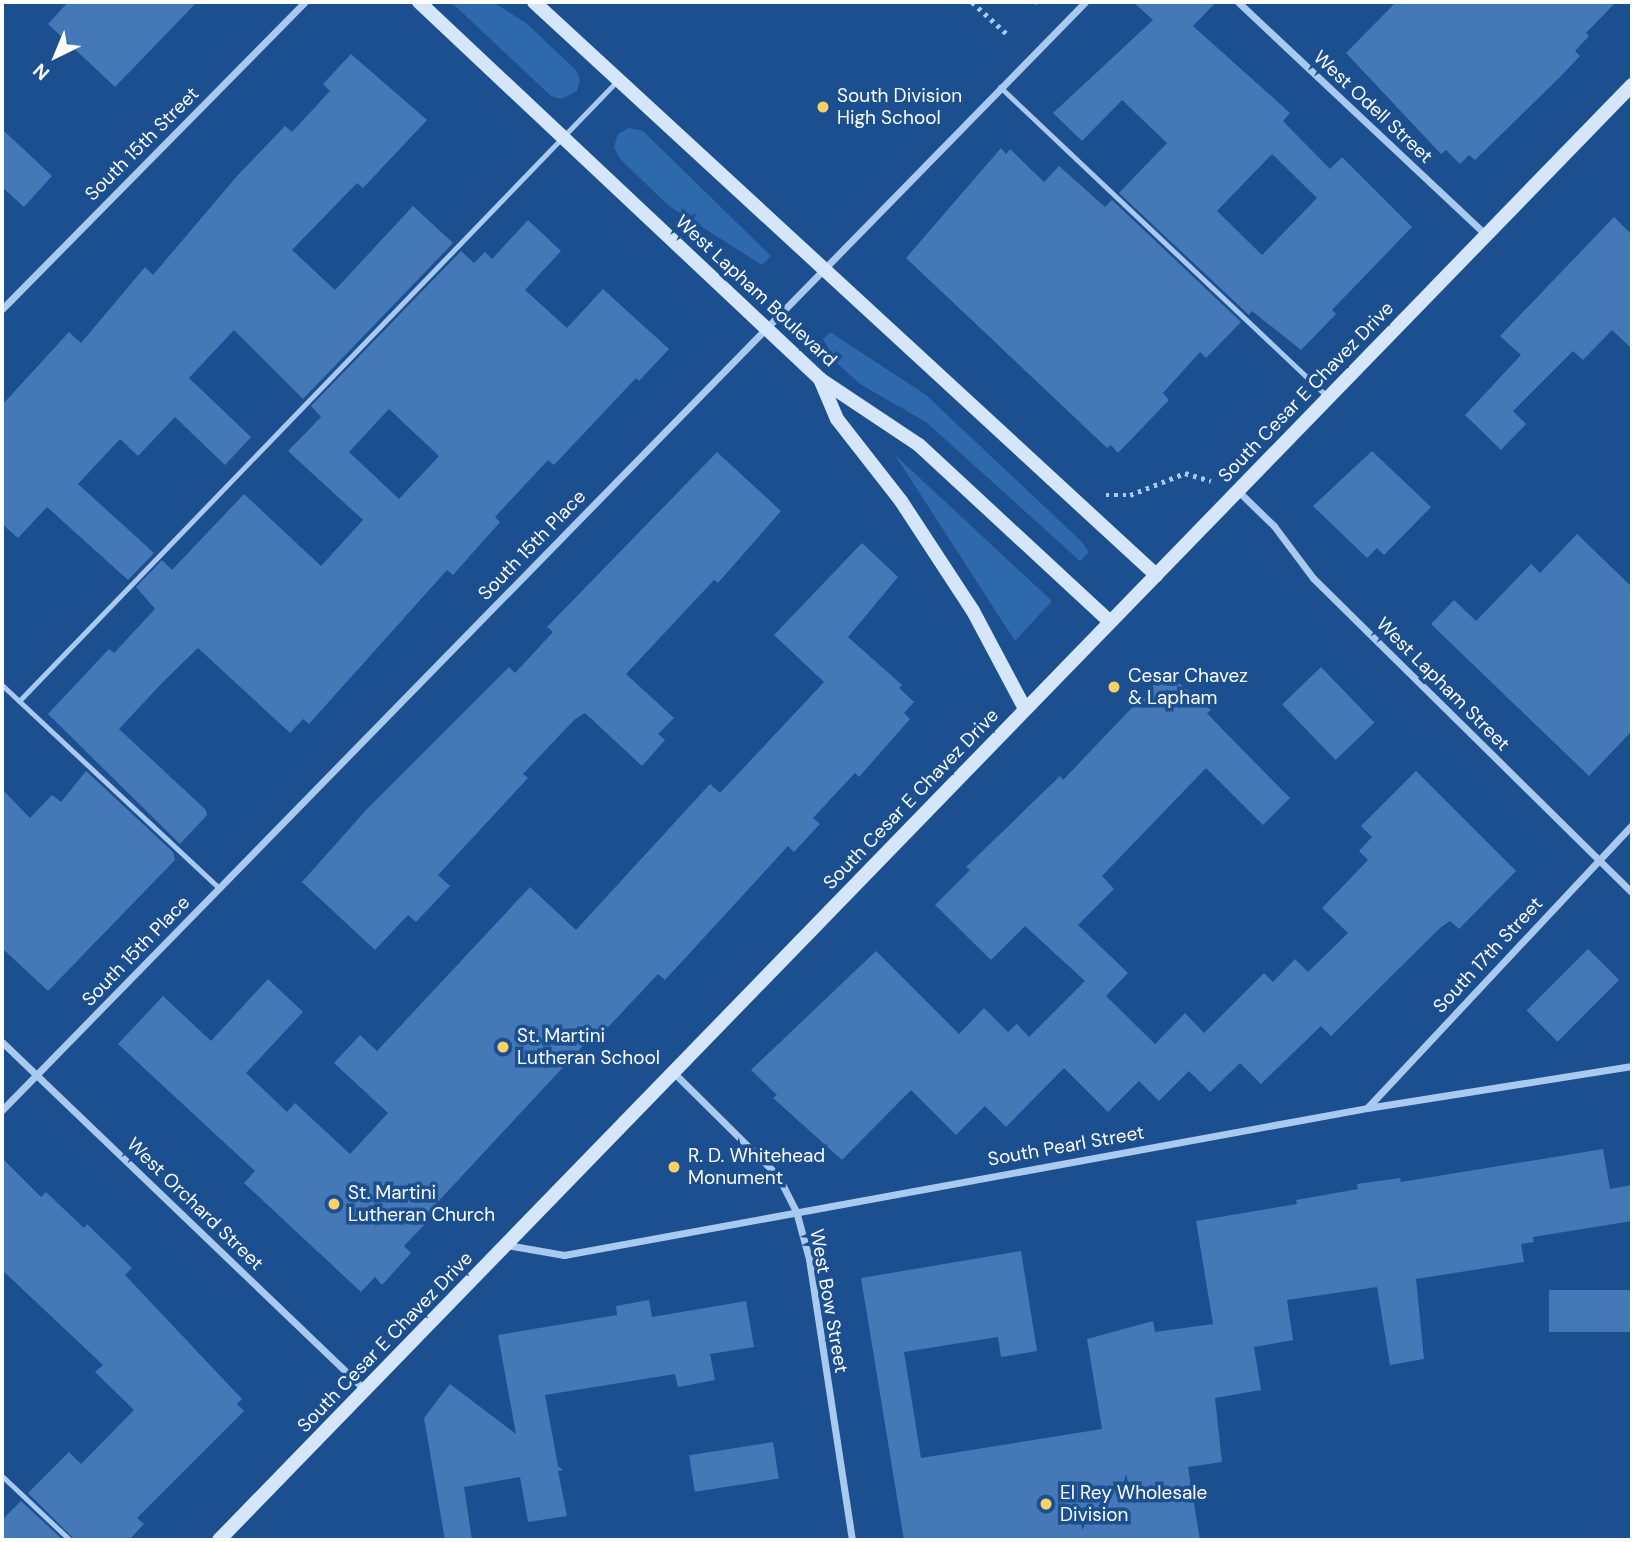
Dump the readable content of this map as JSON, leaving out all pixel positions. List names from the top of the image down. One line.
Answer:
{"streets":{"main road":["West Lapham Boulevard","South Cesar E Chavez Drive"],"street":["West Odell Street","South 15th Street","South 15th Place","West Lapham Street","South 17th Street","South Pearl Street","West Orchard Street","West Bow Street"]},"crossings":[["West Odell Street","South Cesar E Chavez Drive"],["West Lapham Boulevard","South Cesar E Chavez Drive"],["West Lapham Boulevard","South 15th Place"],["South Cesar E Chavez Drive","West Lapham Street"],["South Cesar E Chavez Drive","South Pearl Street"],["South Cesar E Chavez Drive","West Orchard Street"],["South Cesar E Chavez Drive","West Bow Street"],["South 15th Place","West Orchard Street"],["West Lapham Street","South 17th Street"],["South 17th Street","South Pearl Street"],["South Pearl Street","West Bow Street"]],"places":["South Division High School","Cesar Chavez & Lapham","St. Martini Lutheran School","R. D. Whitehead Monument","St. Martini Lutheran Church","El Rey Wholesale Division"],"north":"bottom left"}
